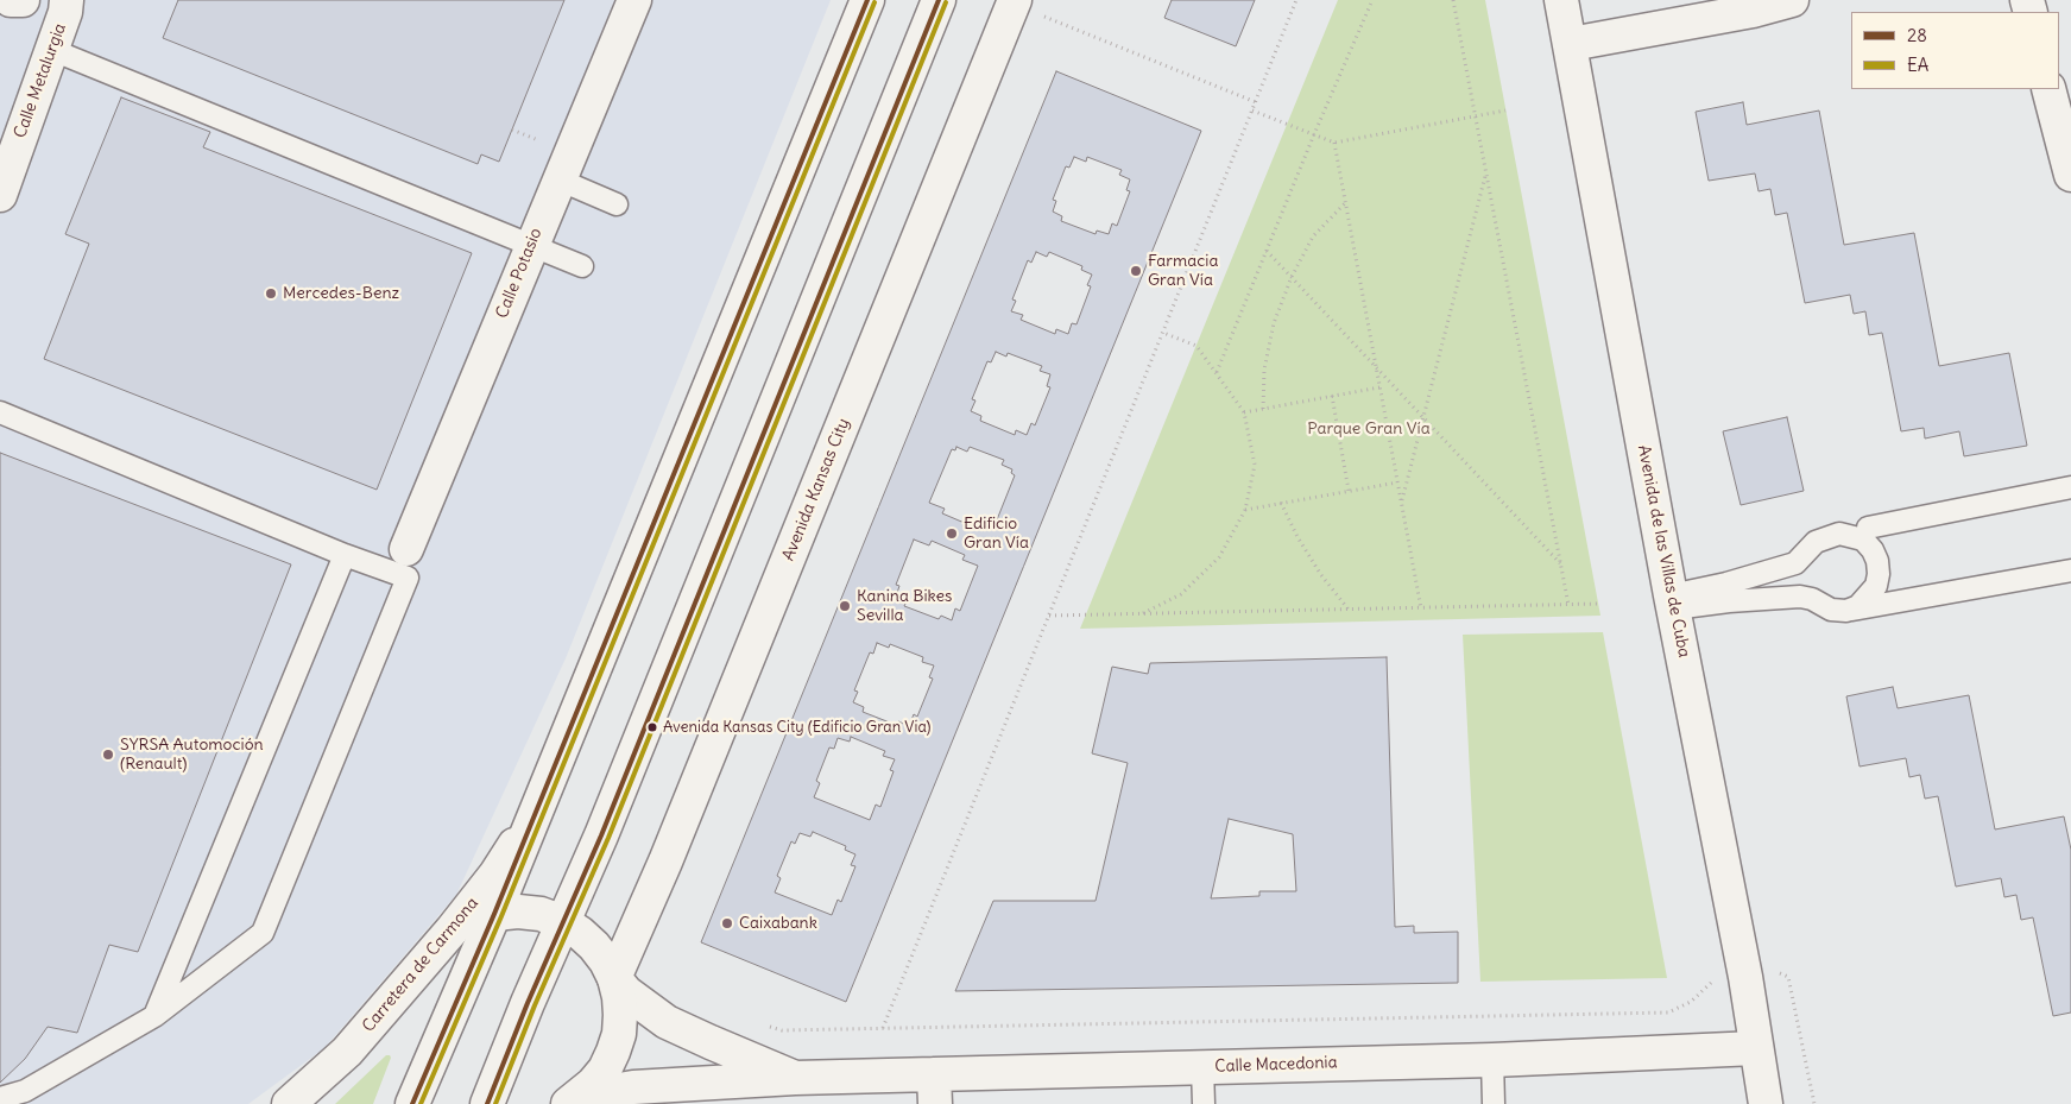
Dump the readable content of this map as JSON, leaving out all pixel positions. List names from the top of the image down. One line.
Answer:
{"streets":{"street":["Calle Metalurgia","Calle Potasio","Avenida Kansas City","Avenida de las Villas de Cuba","Carretera de Carmona","Calle Macedonia"]},"crossings":[["Avenida de las Villas de Cuba","Calle Macedonia"]],"parks":["Parque Gran Vía"],"places":["Farmacia Gran Vía","Mercedes-Benz","Edificio Gran Vía","Kanina Bikes Sevilla","Avenida Kansas City (Edificio Gran Via)","SYRSA Automoción (Renault)","Caixabank"],"lines":["transit line 28","transit line EA"],"legend":["28","EA"]}
